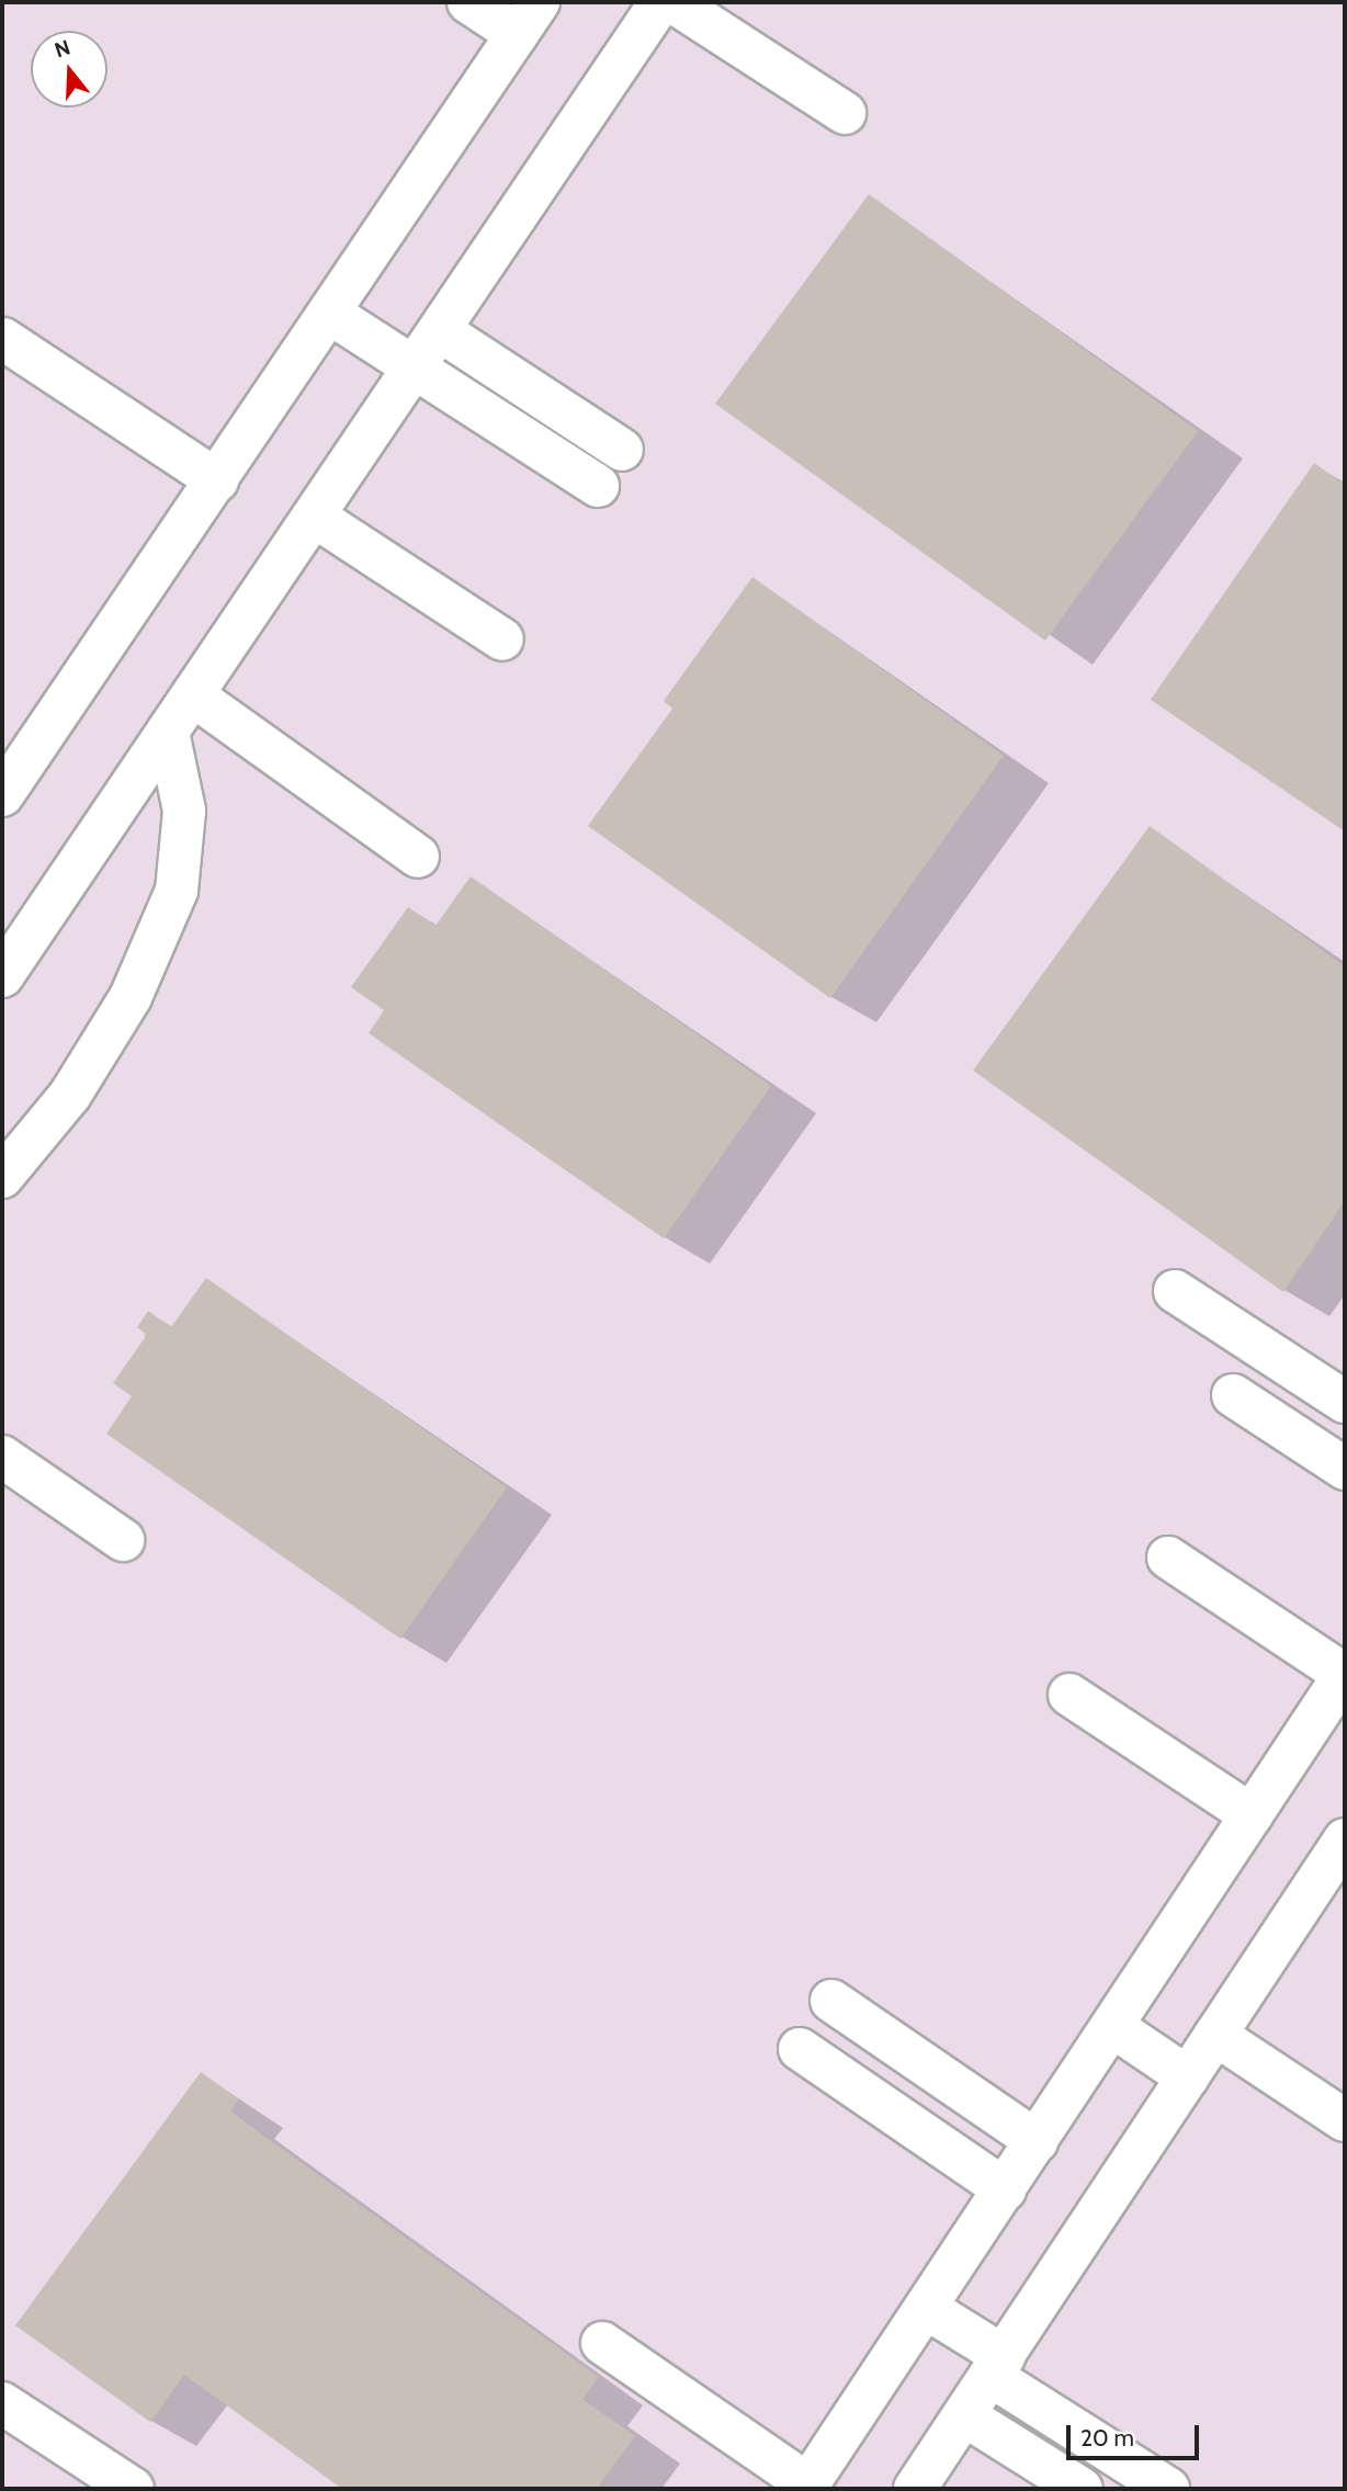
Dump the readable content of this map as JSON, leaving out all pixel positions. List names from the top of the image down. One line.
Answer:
{"scale_bar":"20 m","north":"top"}
